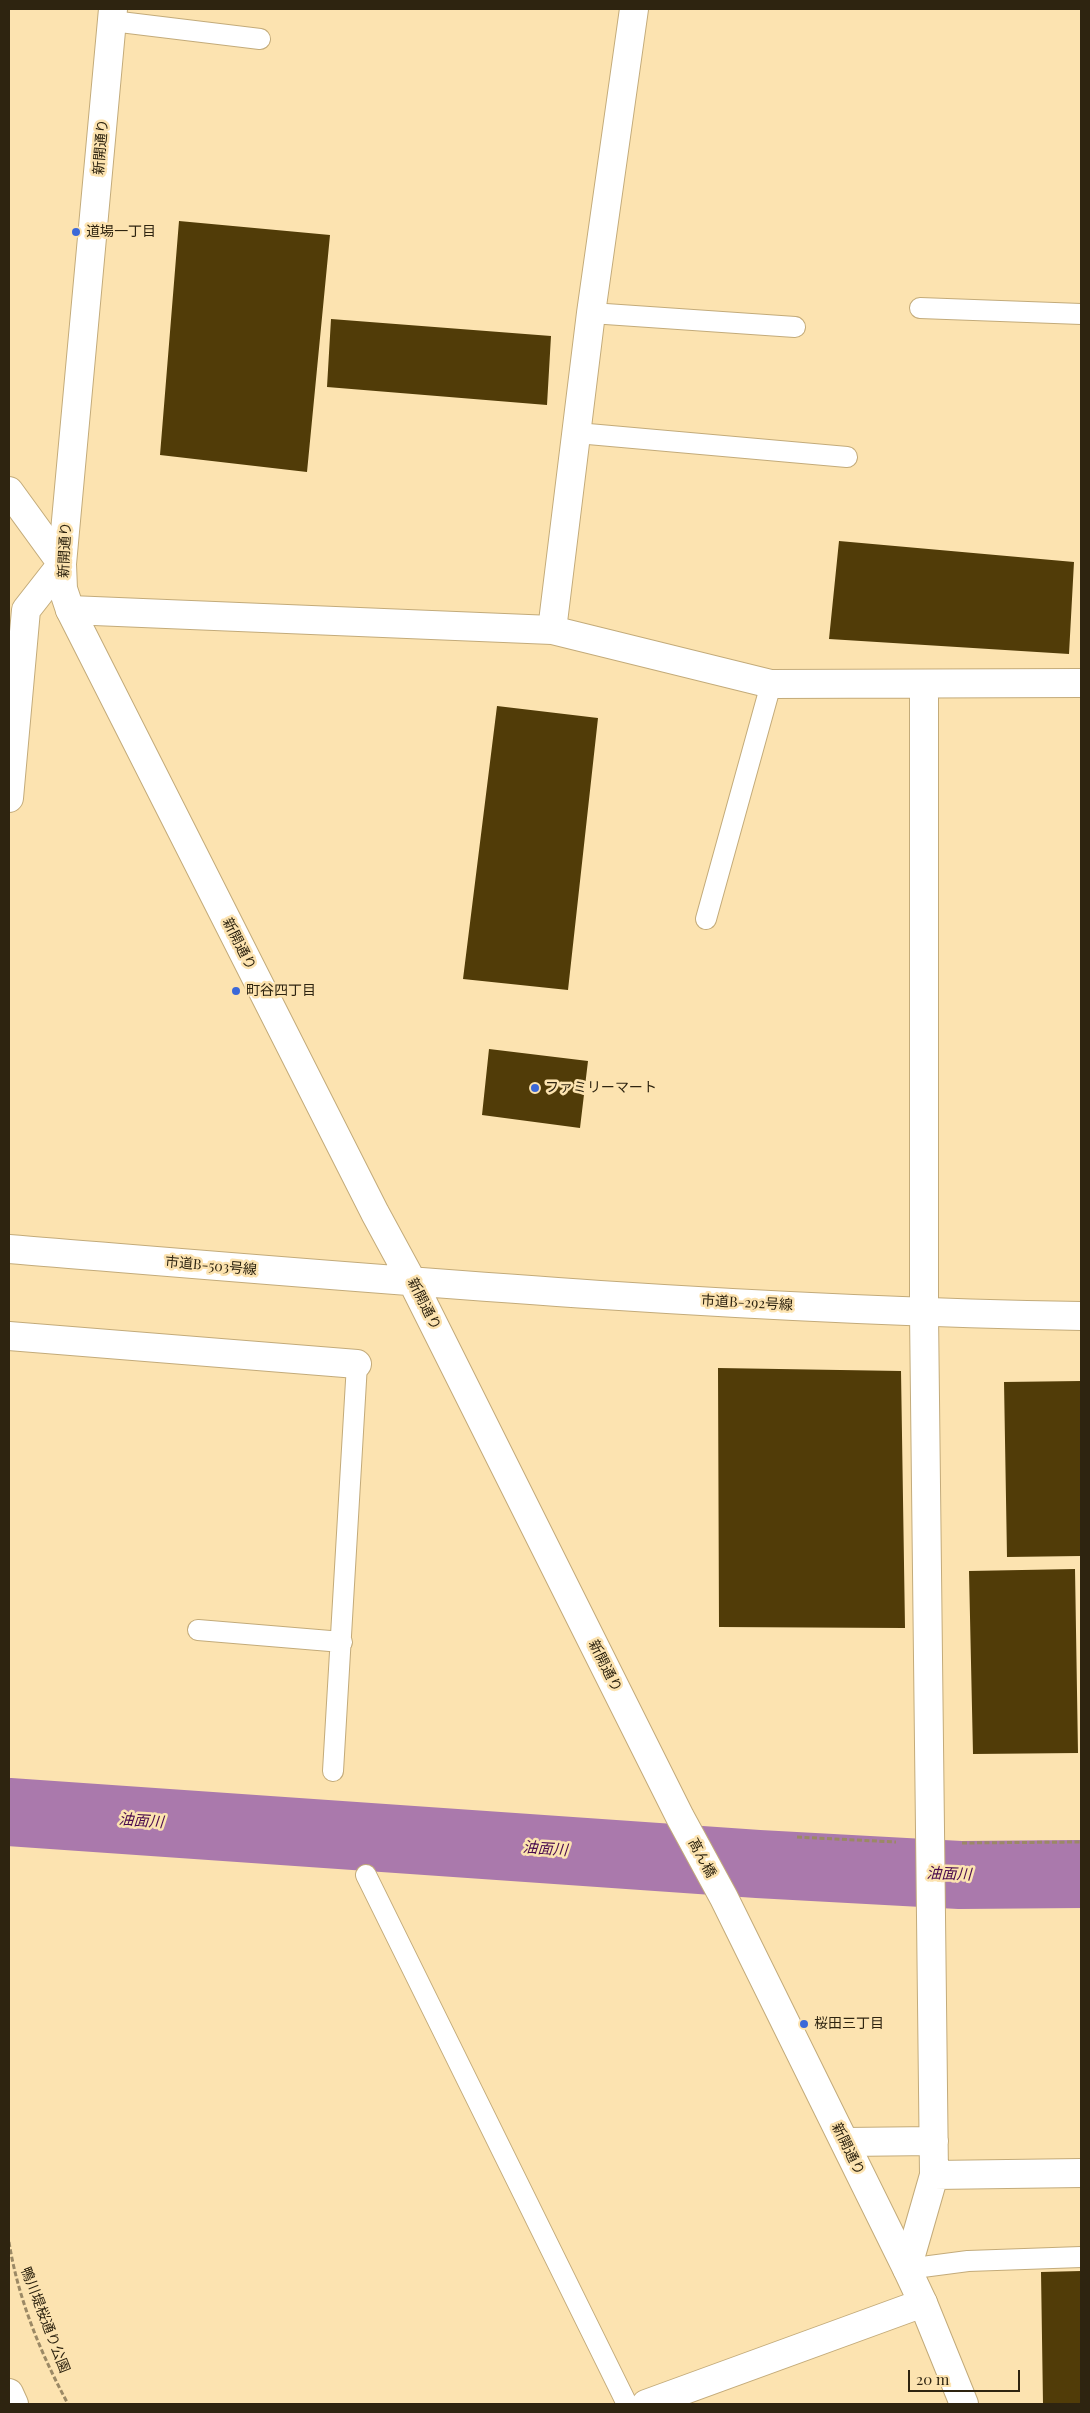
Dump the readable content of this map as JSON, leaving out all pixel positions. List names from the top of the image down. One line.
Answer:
{"streets":{"street":["新開通り","市道B-503号線","市道B-292号線","髙ん橋"],"path":["鴨川堤桜通り公園"]},"crossings":[["新開通り","市道B-503号線"],["新開通り","市道B-292号線"],["新開通り","髙ん橋"],["市道B-503号線","市道B-292号線"]],"water":["油面川"],"places":["道場一丁目","町谷四丁目","ファミリーマート","桜田三丁目"],"scale_bar":"20 m"}
